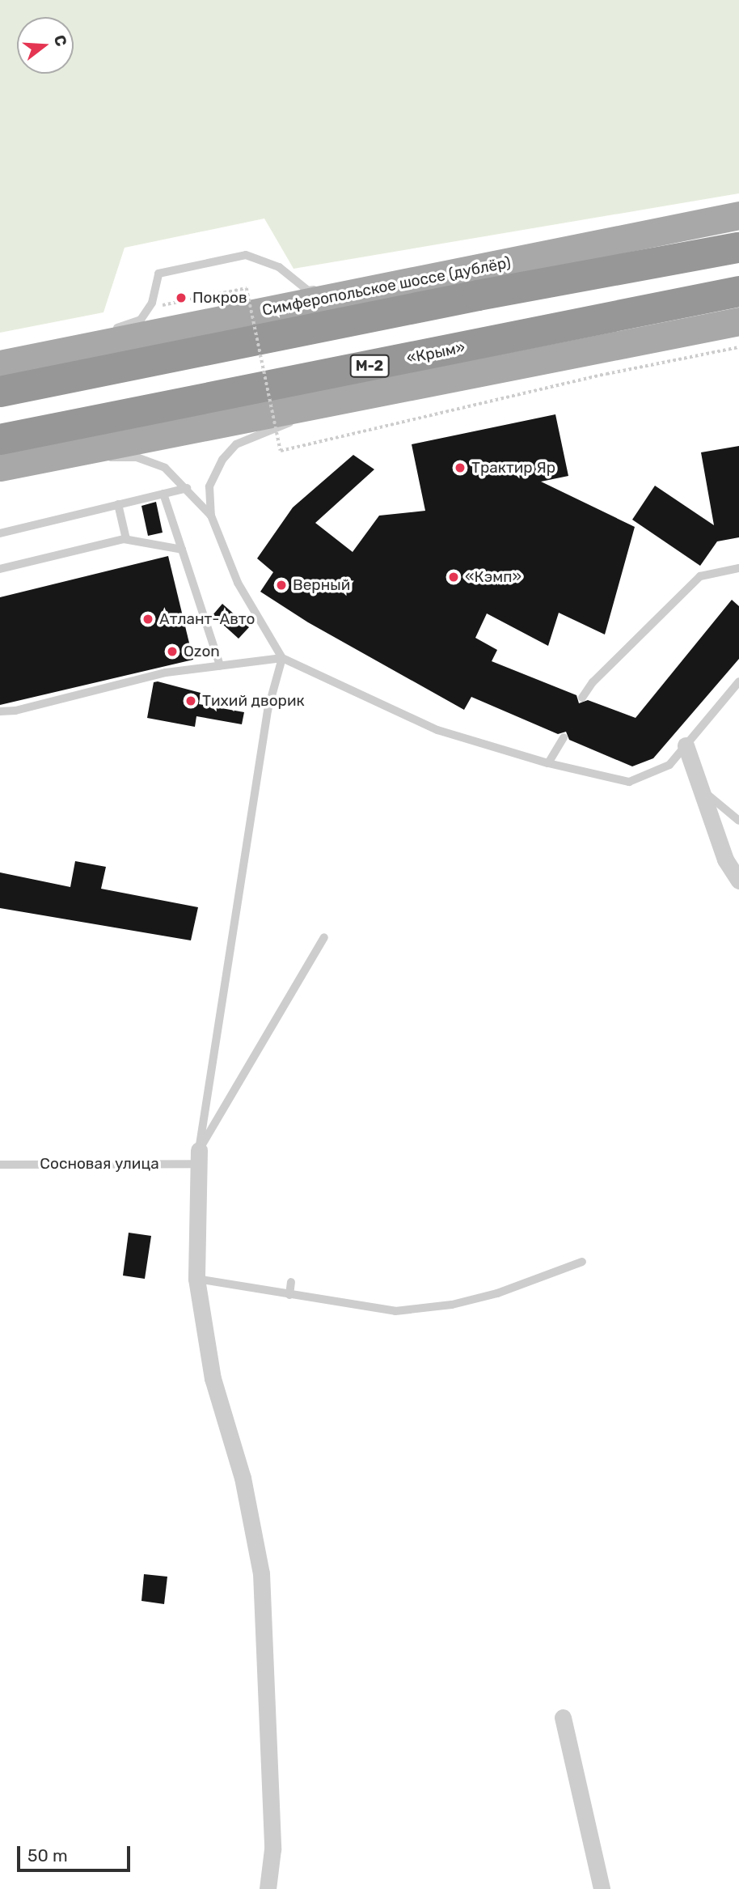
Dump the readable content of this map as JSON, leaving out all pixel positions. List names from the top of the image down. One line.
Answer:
{"streets":{"highway":["«Крым»","М-2"],"main road":["Симферопольское шоссе (дублёр)"],"lane":["Сосновая улица"]},"places":["Покров","Трактир Яр","«Кэмп»","Верный","Атлант-Авто","Ozon","Тихий дворик"],"scale_bar":"50 m","north":"right"}
